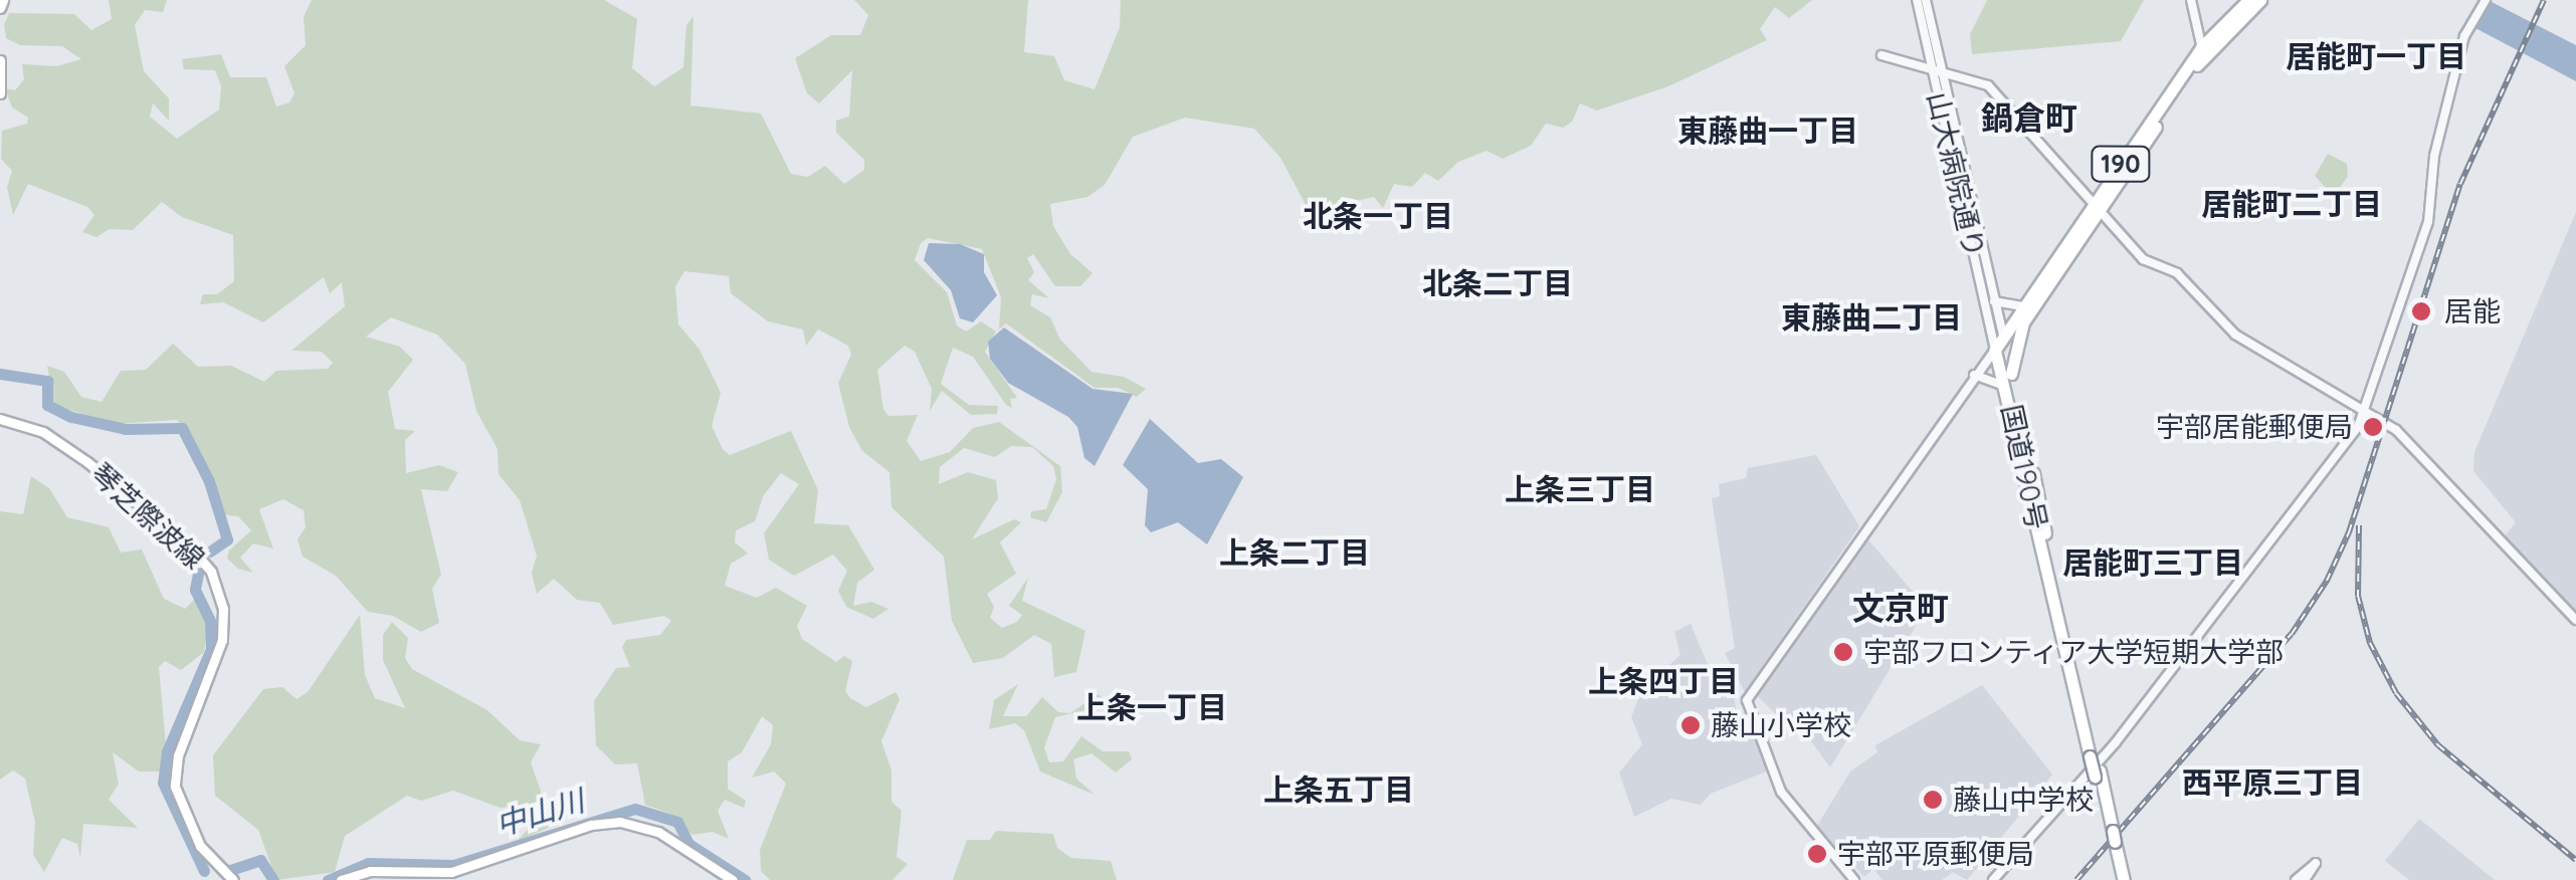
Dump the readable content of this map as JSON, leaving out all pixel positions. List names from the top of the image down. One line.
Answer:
{"streets":{"highway":["190","国道190号"],"main road":["琴芝際波線"],"street":["山大病院通り"]},"crossings":[["山大病院通り","国道190号"]],"districts":["居能町一丁目","鍋倉町","東藤曲一丁目","居能町二丁目","北条一丁目","北条二丁目","東藤曲二丁目","上条三丁目","上条二丁目","居能町三丁目","文京町","上条四丁目","上条一丁目","西平原三丁目","上条五丁目"],"water":["中山川"],"places":["居能","宇部居能郵便局","宇部フロンティア大学短期大学部","藤山小学校","藤山中学校","宇部平原郵便局"]}
